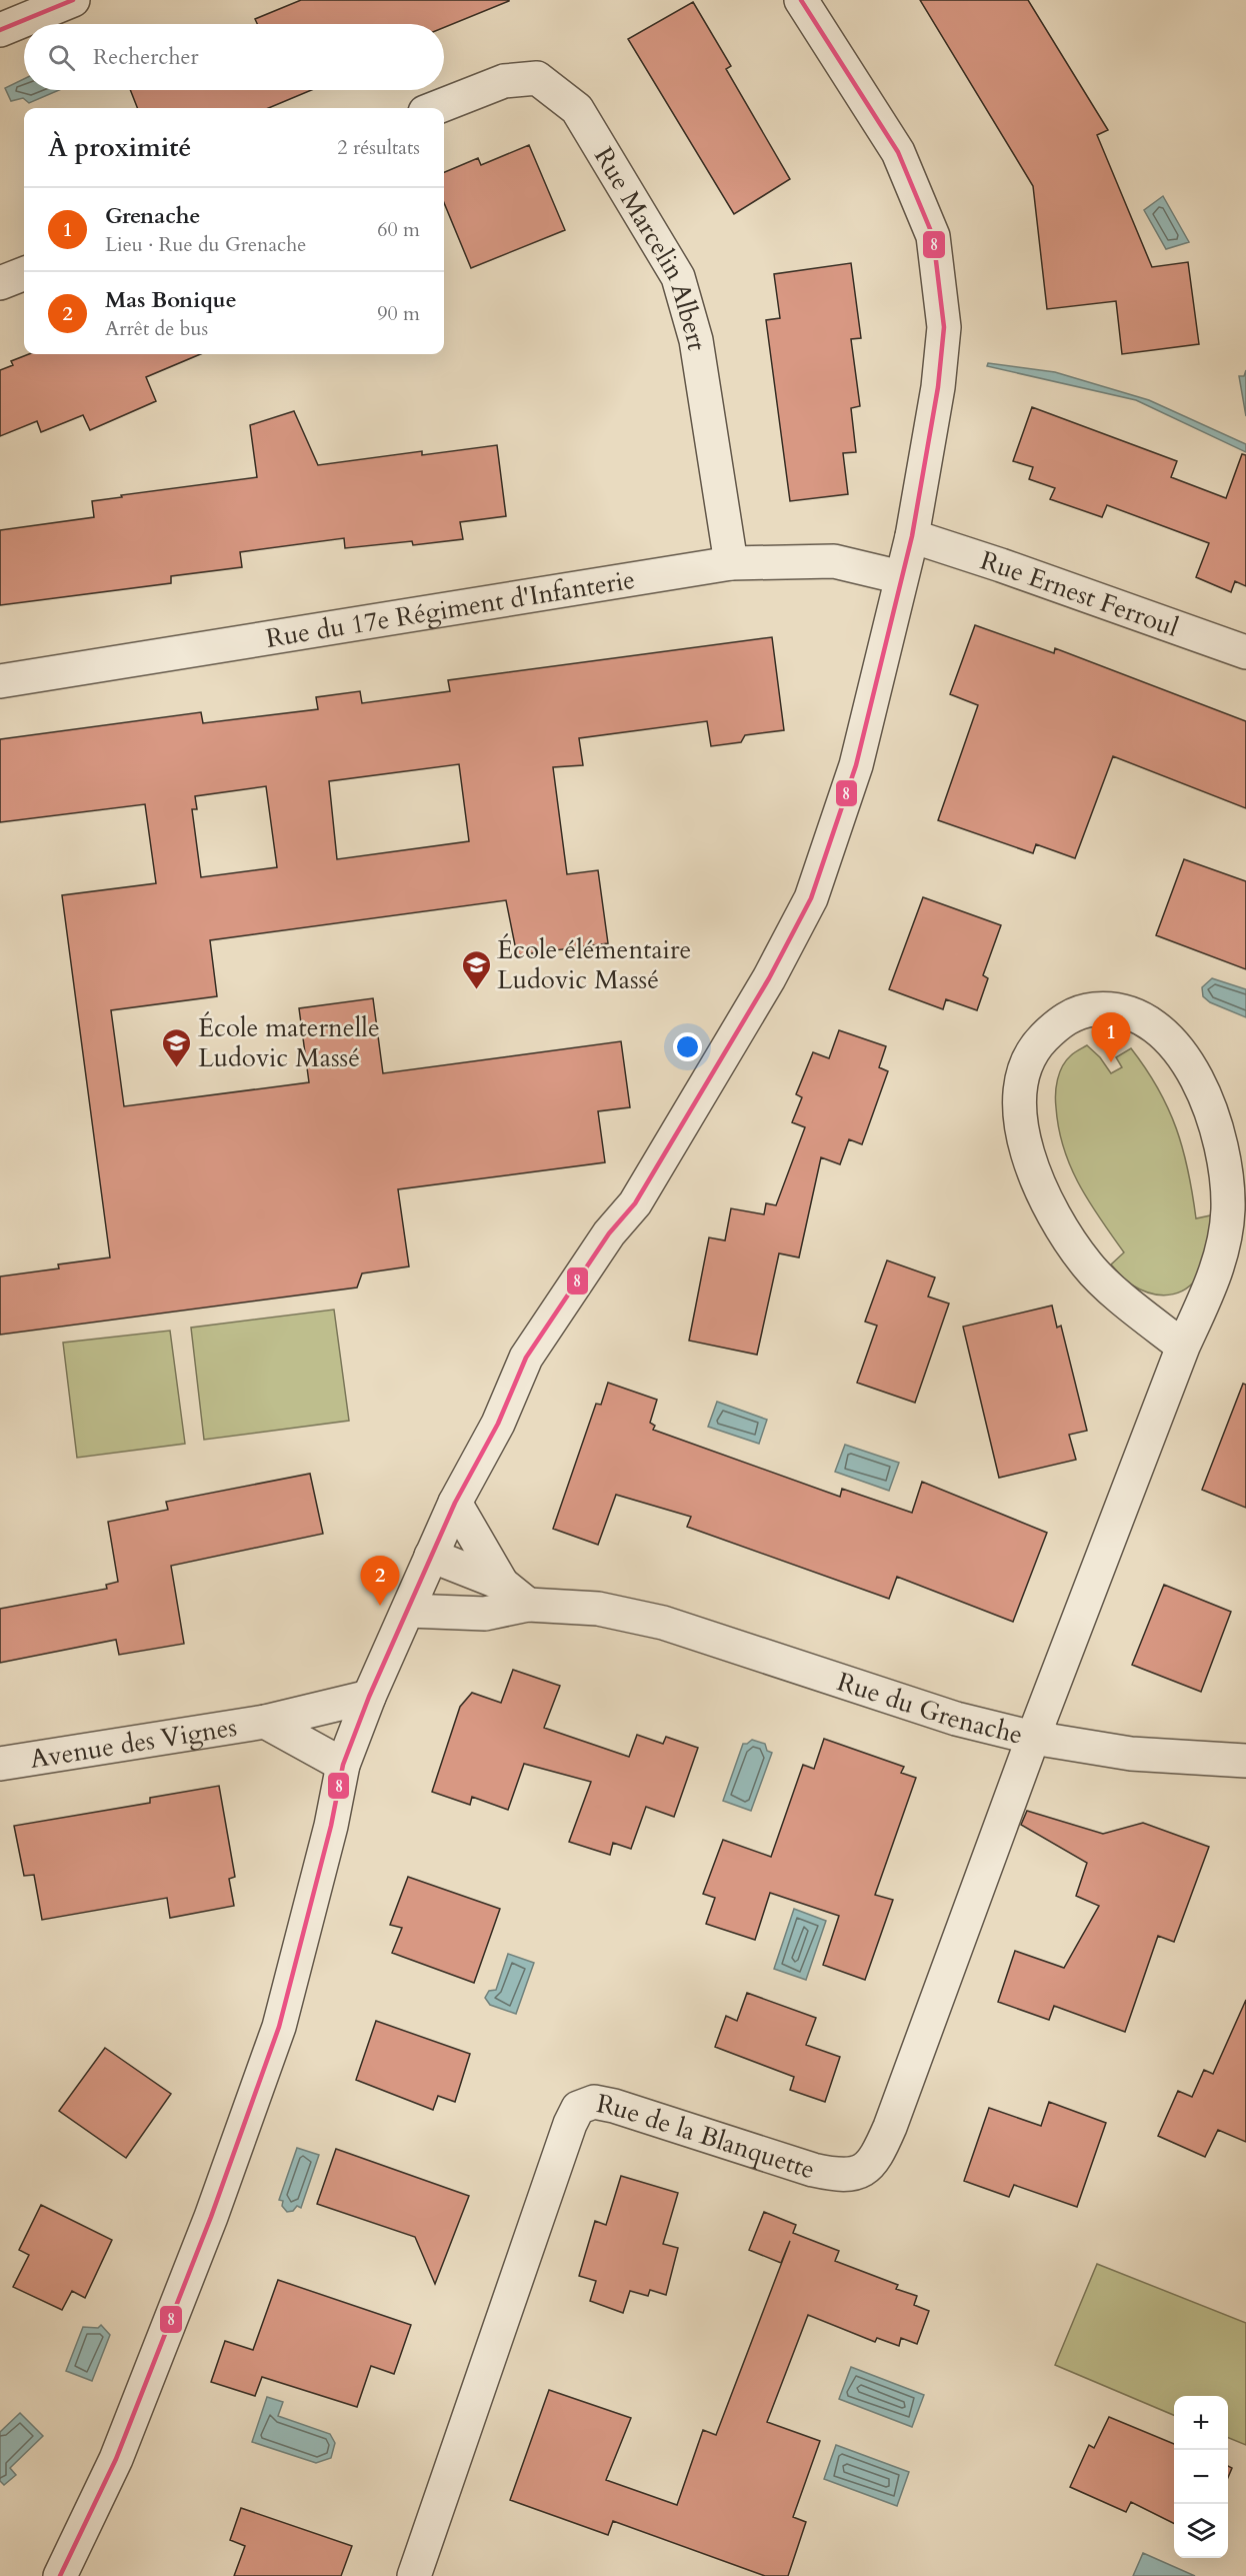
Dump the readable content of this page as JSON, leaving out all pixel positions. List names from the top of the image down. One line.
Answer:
{"streets":{"street":["Rue Marcelin Albert","Rue Ernest Ferroul","Rue du 17e Régiment d'Infanterie","Rue du Grenache","Avenue des Vignes","Rue de la Blanquette"]},"crossings":[["Rue Marcelin Albert","Rue du 17e Régiment d'Infanterie"],["Rue du Grenache","Rue de la Blanquette"]],"places":{"school or university":["École élémentaire Ludovic Massé","École maternelle Ludovic Massé"]},"lines":["transit line 8"],"page":{"search":"Rechercher","heading":["À proximité","2 résultats"],"list":[{"mark":"1","name":"Grenache","note":"Lieu · Rue du Grenache","value":"60 m"},{"mark":"2","name":"Mas Bonique","note":"Arrêt de bus","value":"90 m"}],"pins":["1","2"],"map_buttons":["+","−"]}}
